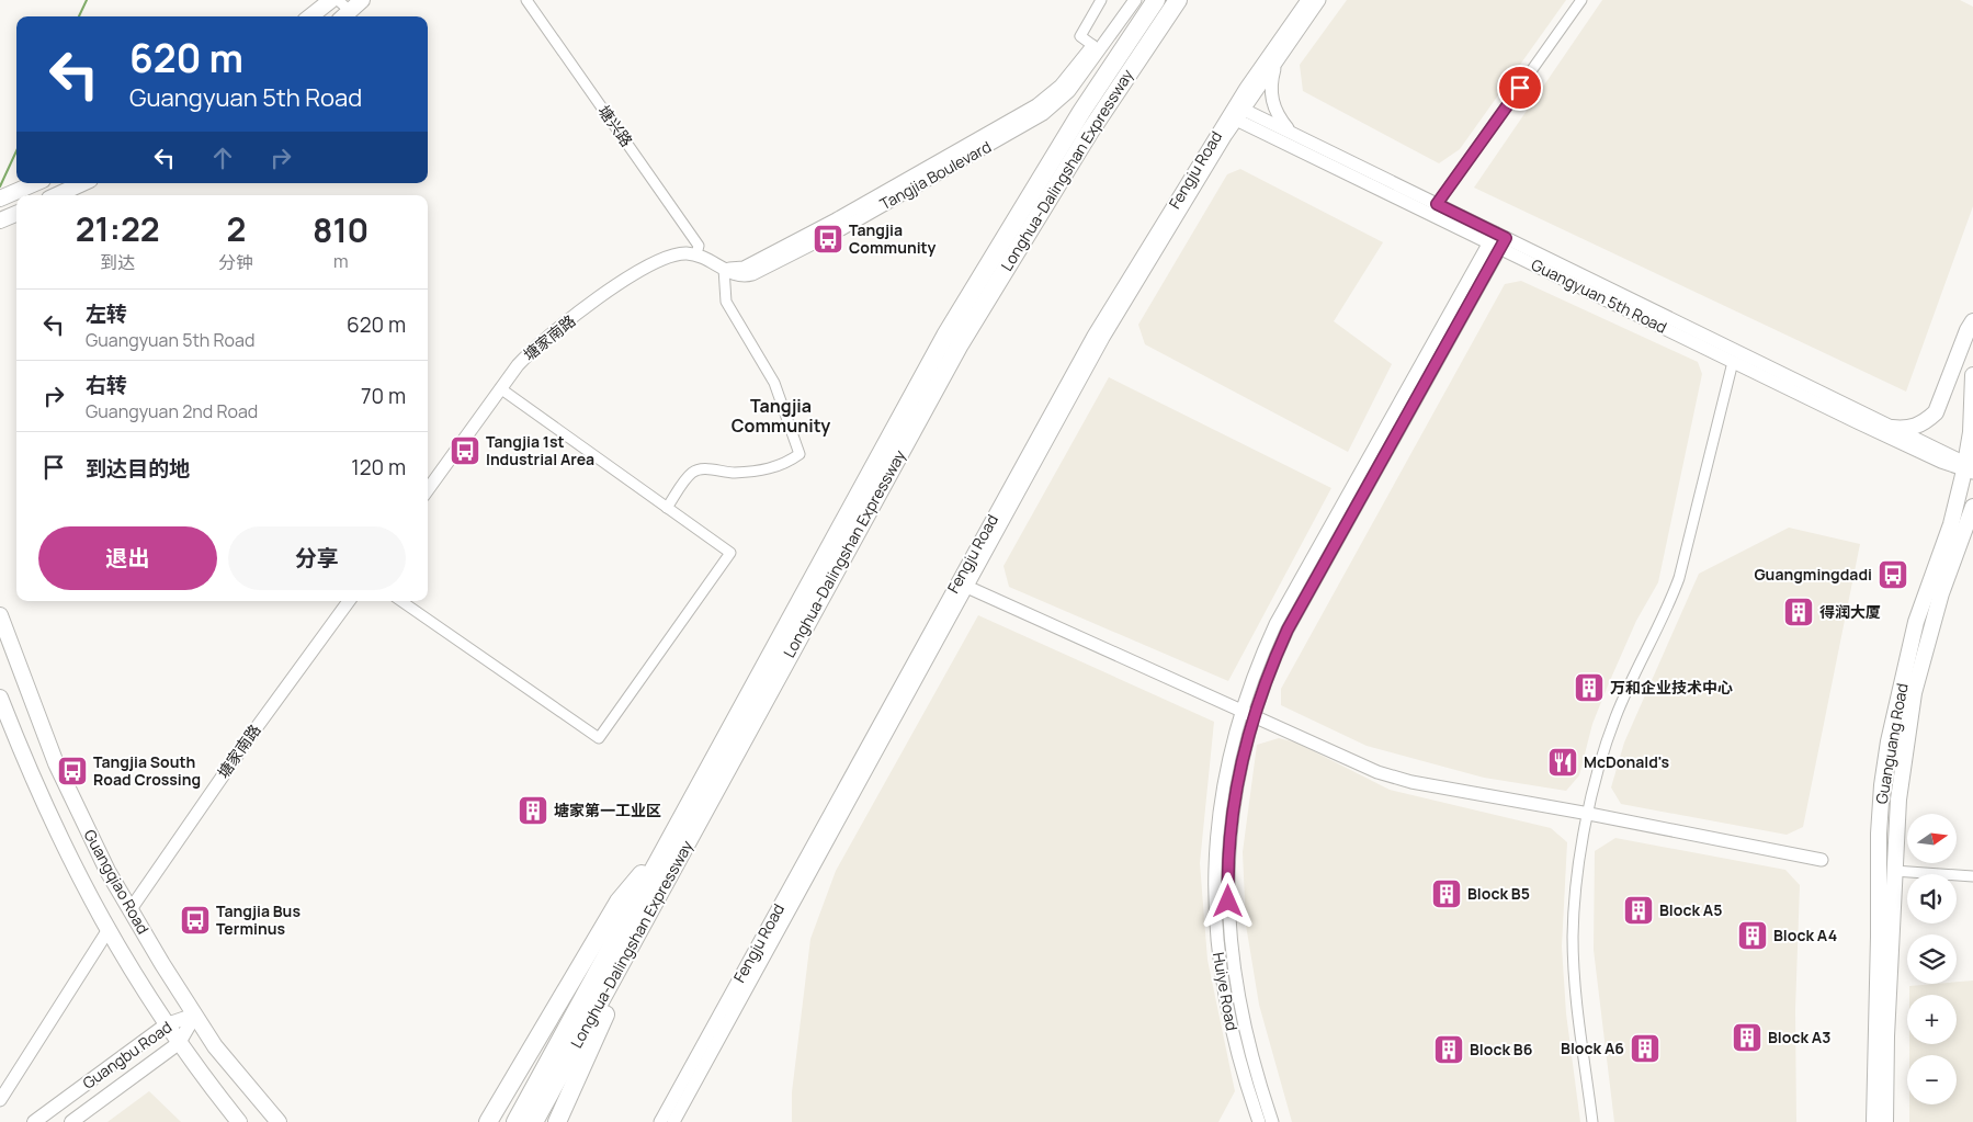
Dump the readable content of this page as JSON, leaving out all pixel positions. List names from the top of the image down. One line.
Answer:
{"streets":{"highway":["Longhua-Dalingshan Expressway"],"main road":["Guanguang Road","Guangqiao Road","Guangbu Road"],"street":["塘兴路","Fengju Road","Tangjia Boulevard","Guangyuan 5th Road","塘家南路","Huiye Road"]},"crossings":[["塘兴路","塘家南路"],["Fengju Road","Guangyuan 5th Road"],["Guangyuan 5th Road","Guanguang Road"],["Guangyuan 5th Road","Huiye Road"],["塘家南路","Guangqiao Road"],["Guangqiao Road","Guangbu Road"]],"districts":["Tangjia Community"],"places":{"bus stop":["Tangjia Community","Tangjia 1st Industrial Area","Guangmingdadi","Tangjia South Road Crossing","Tangjia Bus Terminus"],"building":["得润大厦","万和企业技术中心","塘家第一工业区","Block B5","Block A5","Block A4","Block A3","Block A6","Block B6"],"restaurant":["McDonald's"]},"north":"right","page":{"turn":["620 m","Guangyuan 5th Road"],"eta":["21:22","到达","2","分钟","810","m"],"list":[{"name":"左转","note":"Guangyuan 5th Road","value":"620 m"},{"name":"右转","note":"Guangyuan 2nd Road","value":"70 m"},{"name":"到达目的地","value":"120 m"}],"buttons":["退出","分享"],"map_buttons":["+","−"]}}
